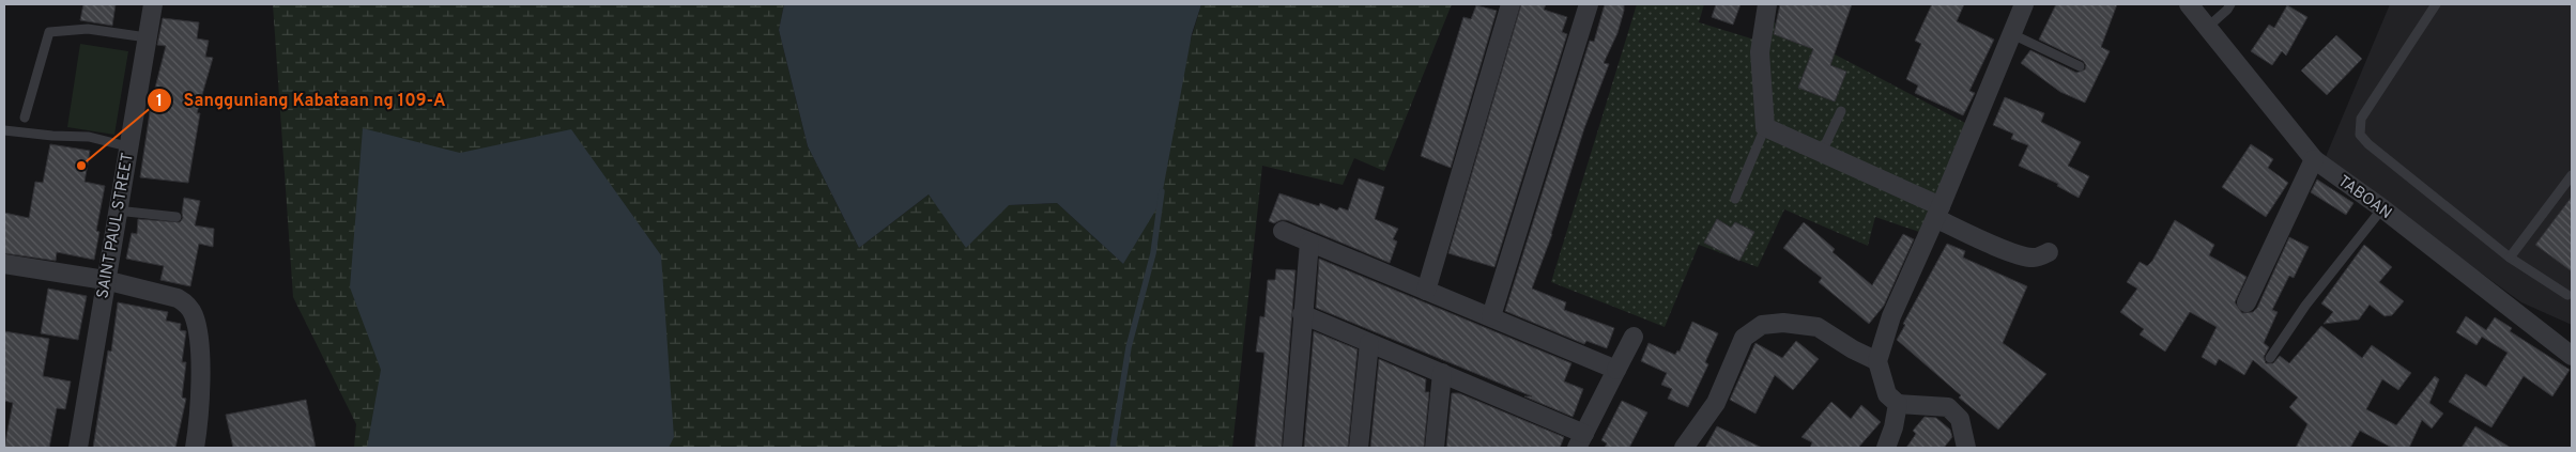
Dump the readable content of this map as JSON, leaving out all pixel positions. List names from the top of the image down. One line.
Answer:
{"streets":{"street":["TABOAN","SAINT PAUL STREET"]},"places":["Sangguniang Kabataan ng 109-A"]}
